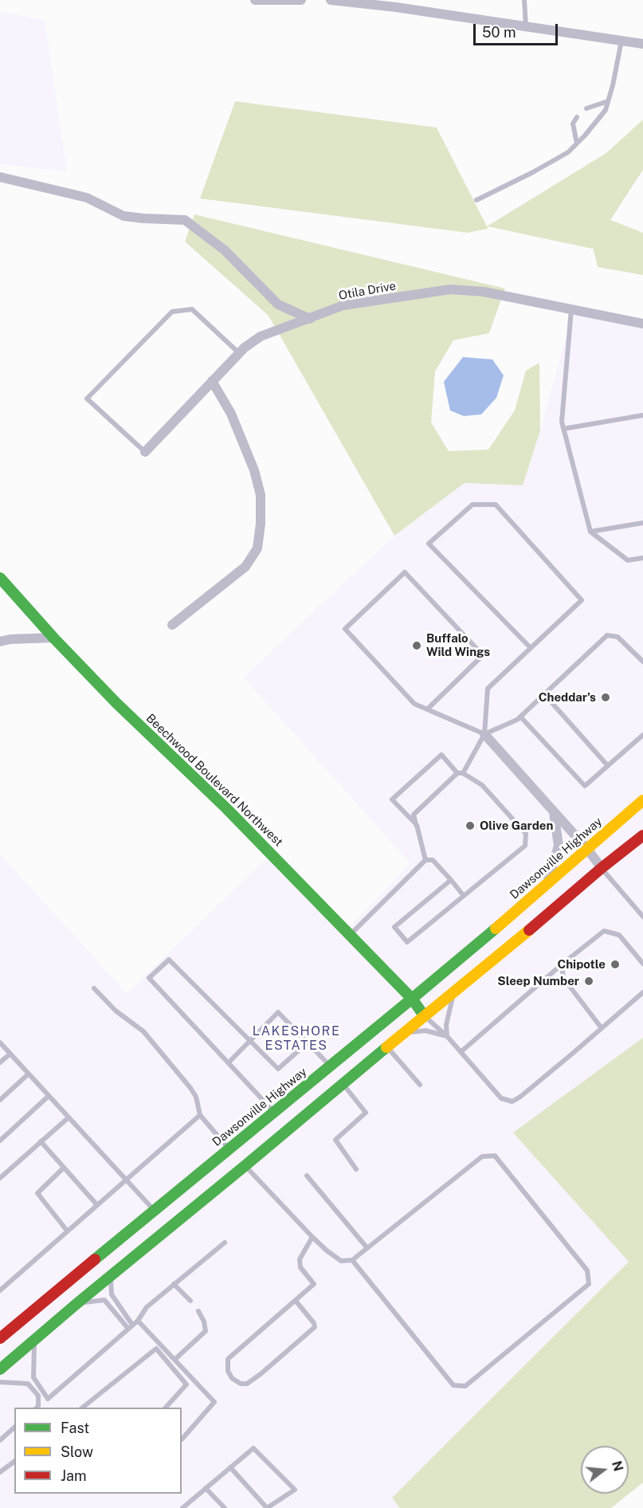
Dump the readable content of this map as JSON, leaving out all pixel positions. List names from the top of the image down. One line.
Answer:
{"streets":{"main road":["Beechwood Boulevard Northwest","Dawsonville Highway"],"street":["Otila Drive"]},"crossings":[["Beechwood Boulevard Northwest","Dawsonville Highway"]],"districts":["LAKESHORE ESTATES"],"places":["Buffalo Wild Wings","Cheddar's","Olive Garden","Chipotle","Sleep Number"],"legend":["Fast","Slow","Jam"],"scale_bar":"50 m","north":"right"}
